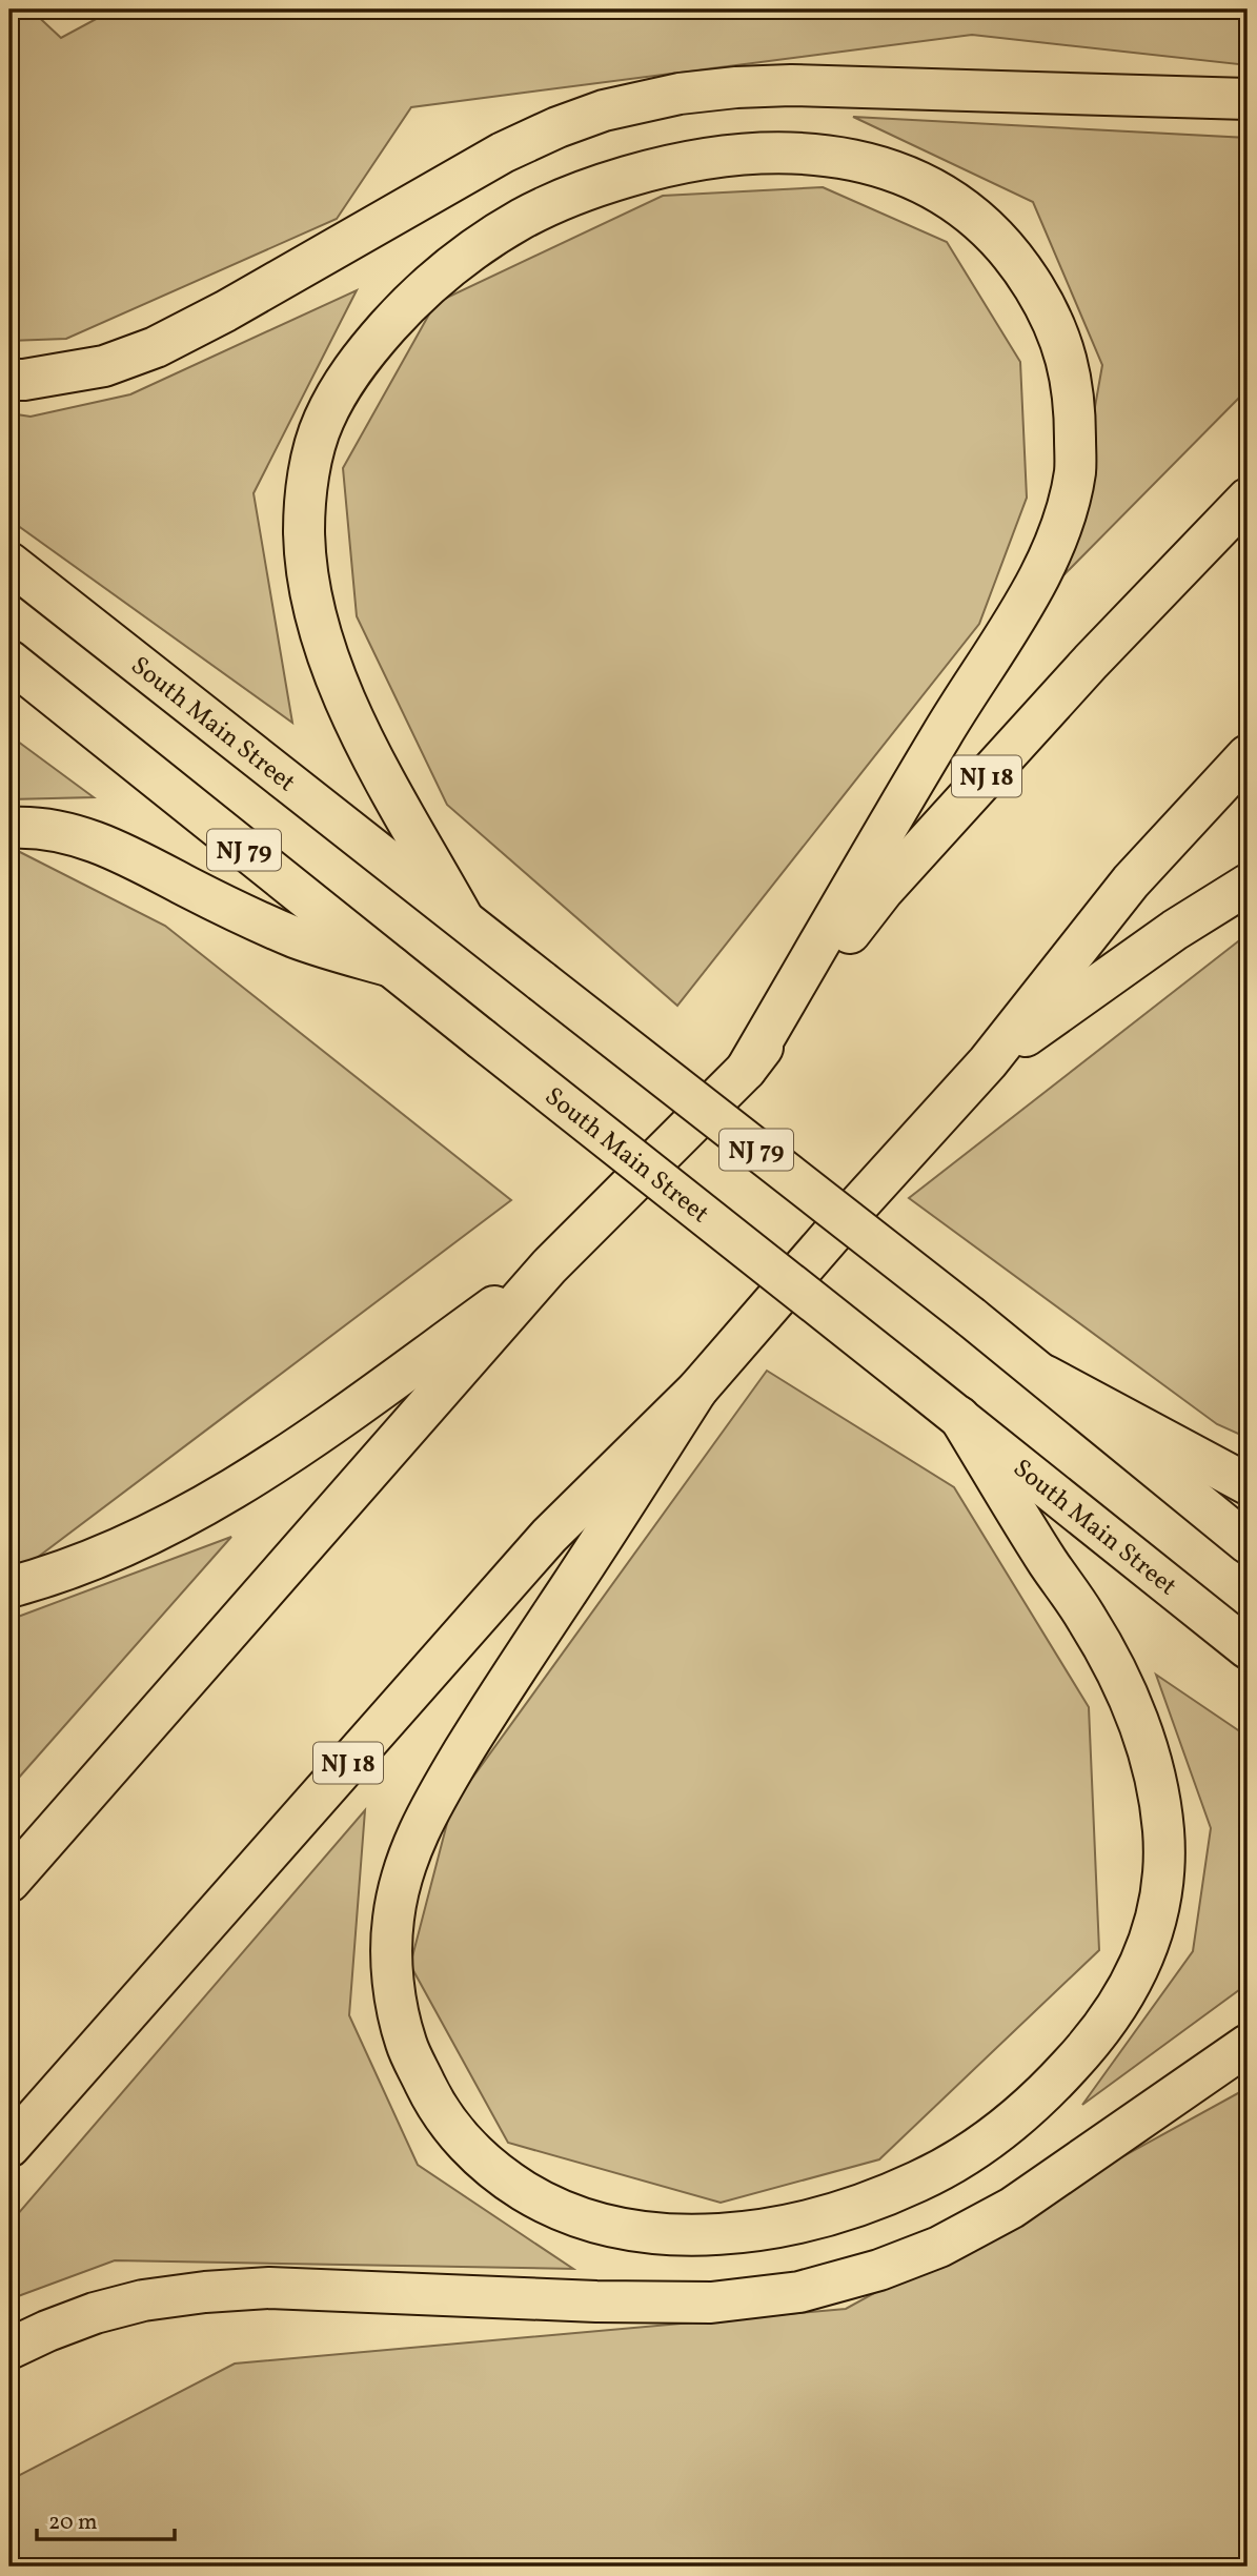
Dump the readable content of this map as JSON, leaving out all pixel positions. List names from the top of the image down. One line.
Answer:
{"streets":{"main road":["South Main Street","NJ 18","NJ 79"]},"scale_bar":"20 m"}
